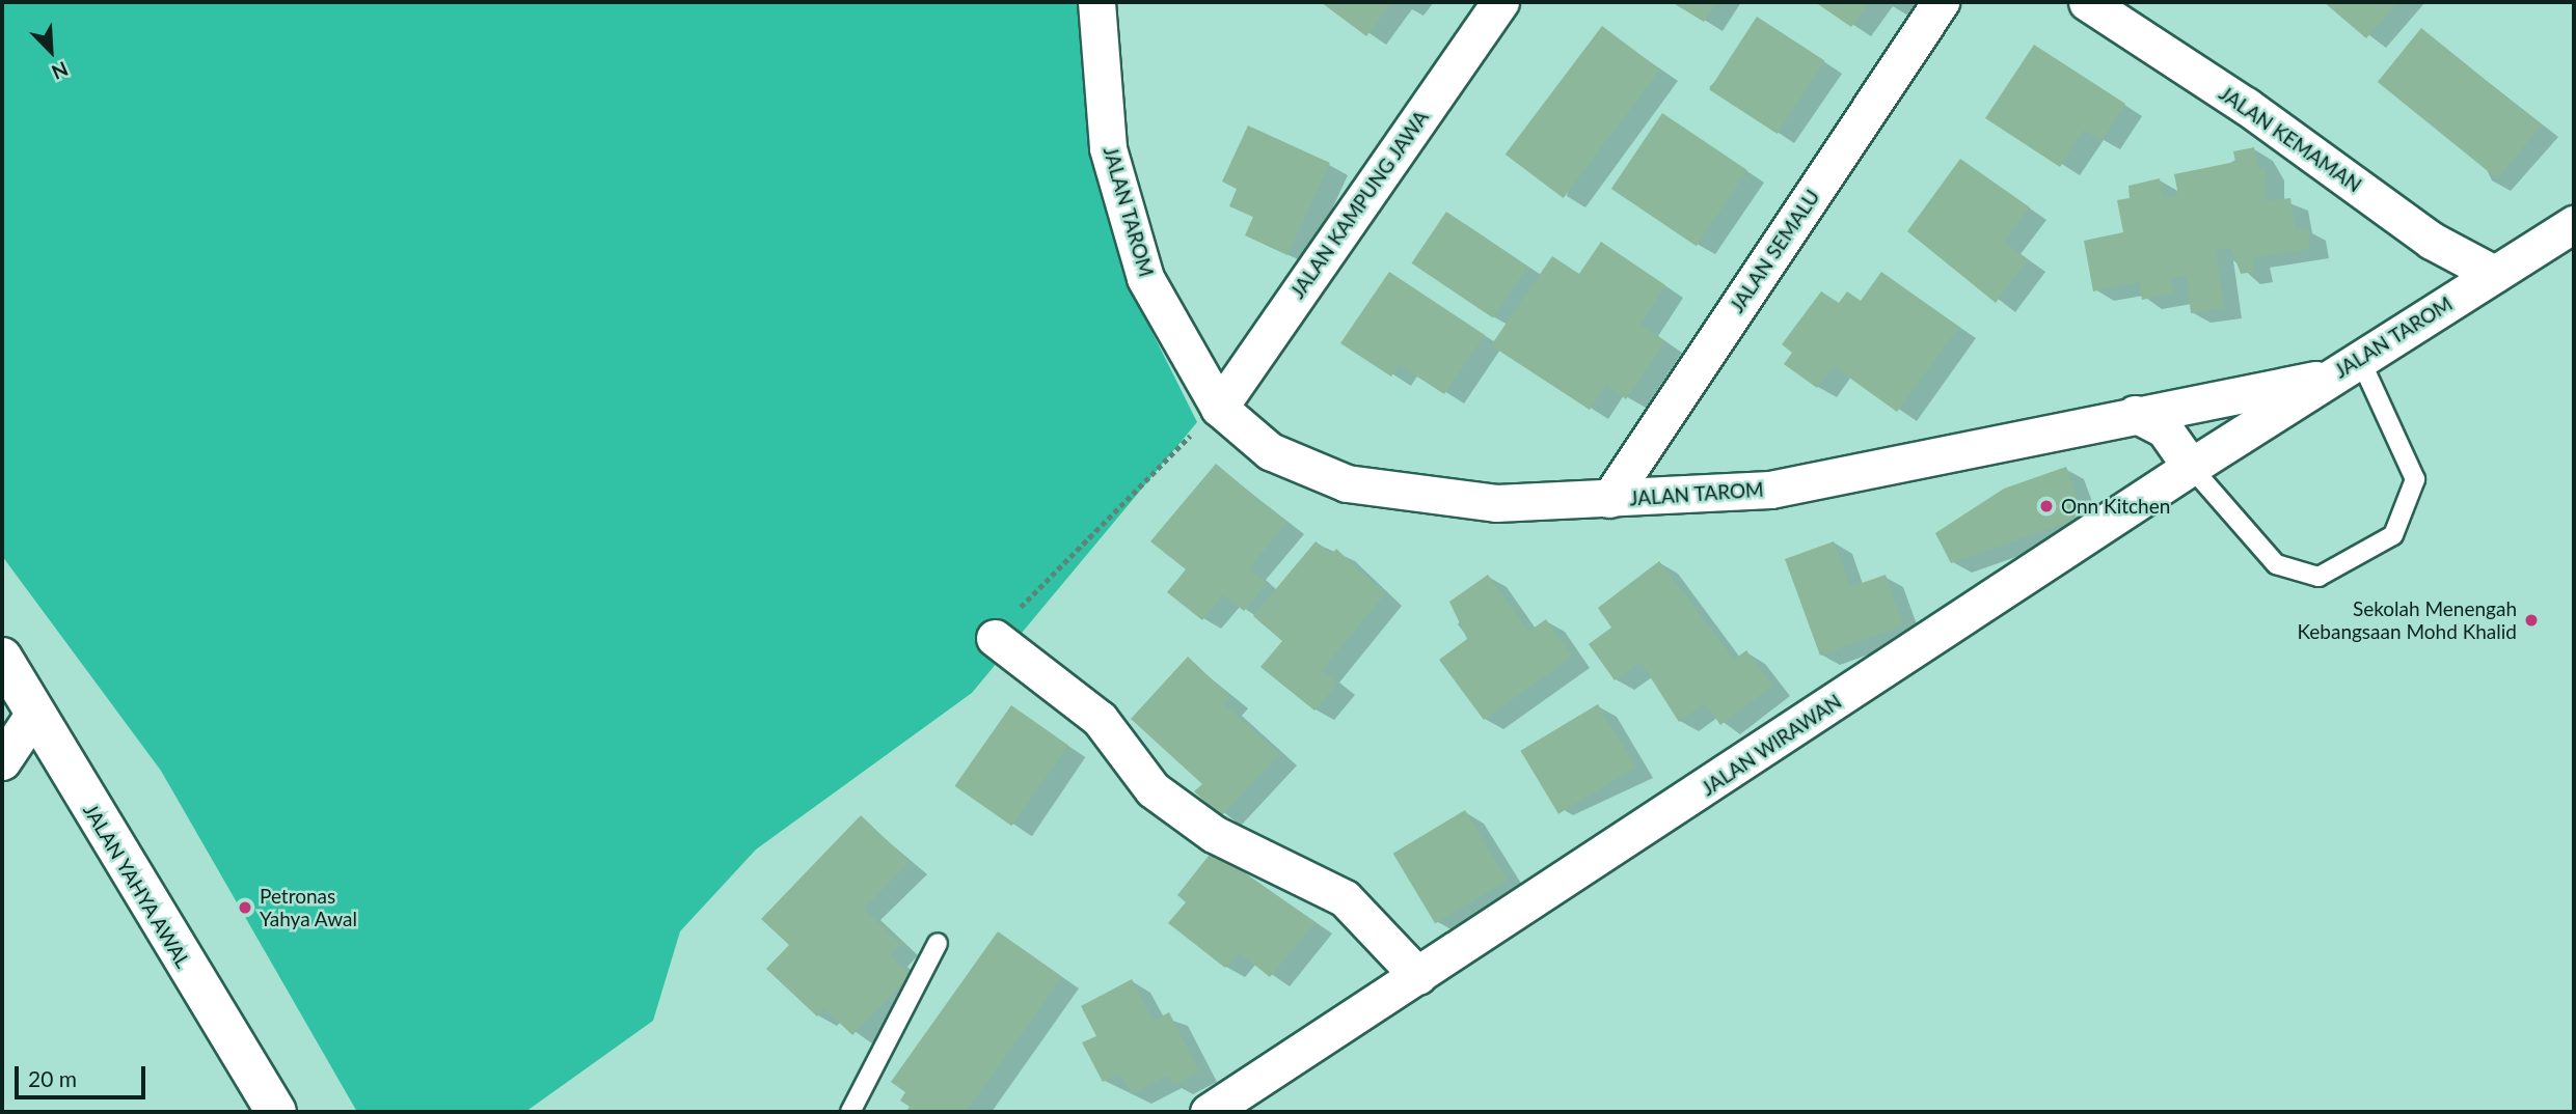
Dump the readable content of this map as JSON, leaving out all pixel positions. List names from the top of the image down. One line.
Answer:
{"streets":{"main road":["JALAN YAHYA AWAL"],"street":["JALAN KEMAMAN","JALAN KAMPUNG JAWA","JALAN TAROM","JALAN SEMALU","JALAN WIRAWAN"]},"crossings":[["JALAN KEMAMAN","JALAN TAROM"],["JALAN KAMPUNG JAWA","JALAN TAROM"],["JALAN TAROM","JALAN SEMALU"],["JALAN TAROM","JALAN WIRAWAN"]],"places":["Onn Kitchen","Sekolah Menengah Kebangsaan Mohd Khalid","Petronas Yahya Awal"],"scale_bar":"20 m","north":"bottom right"}
